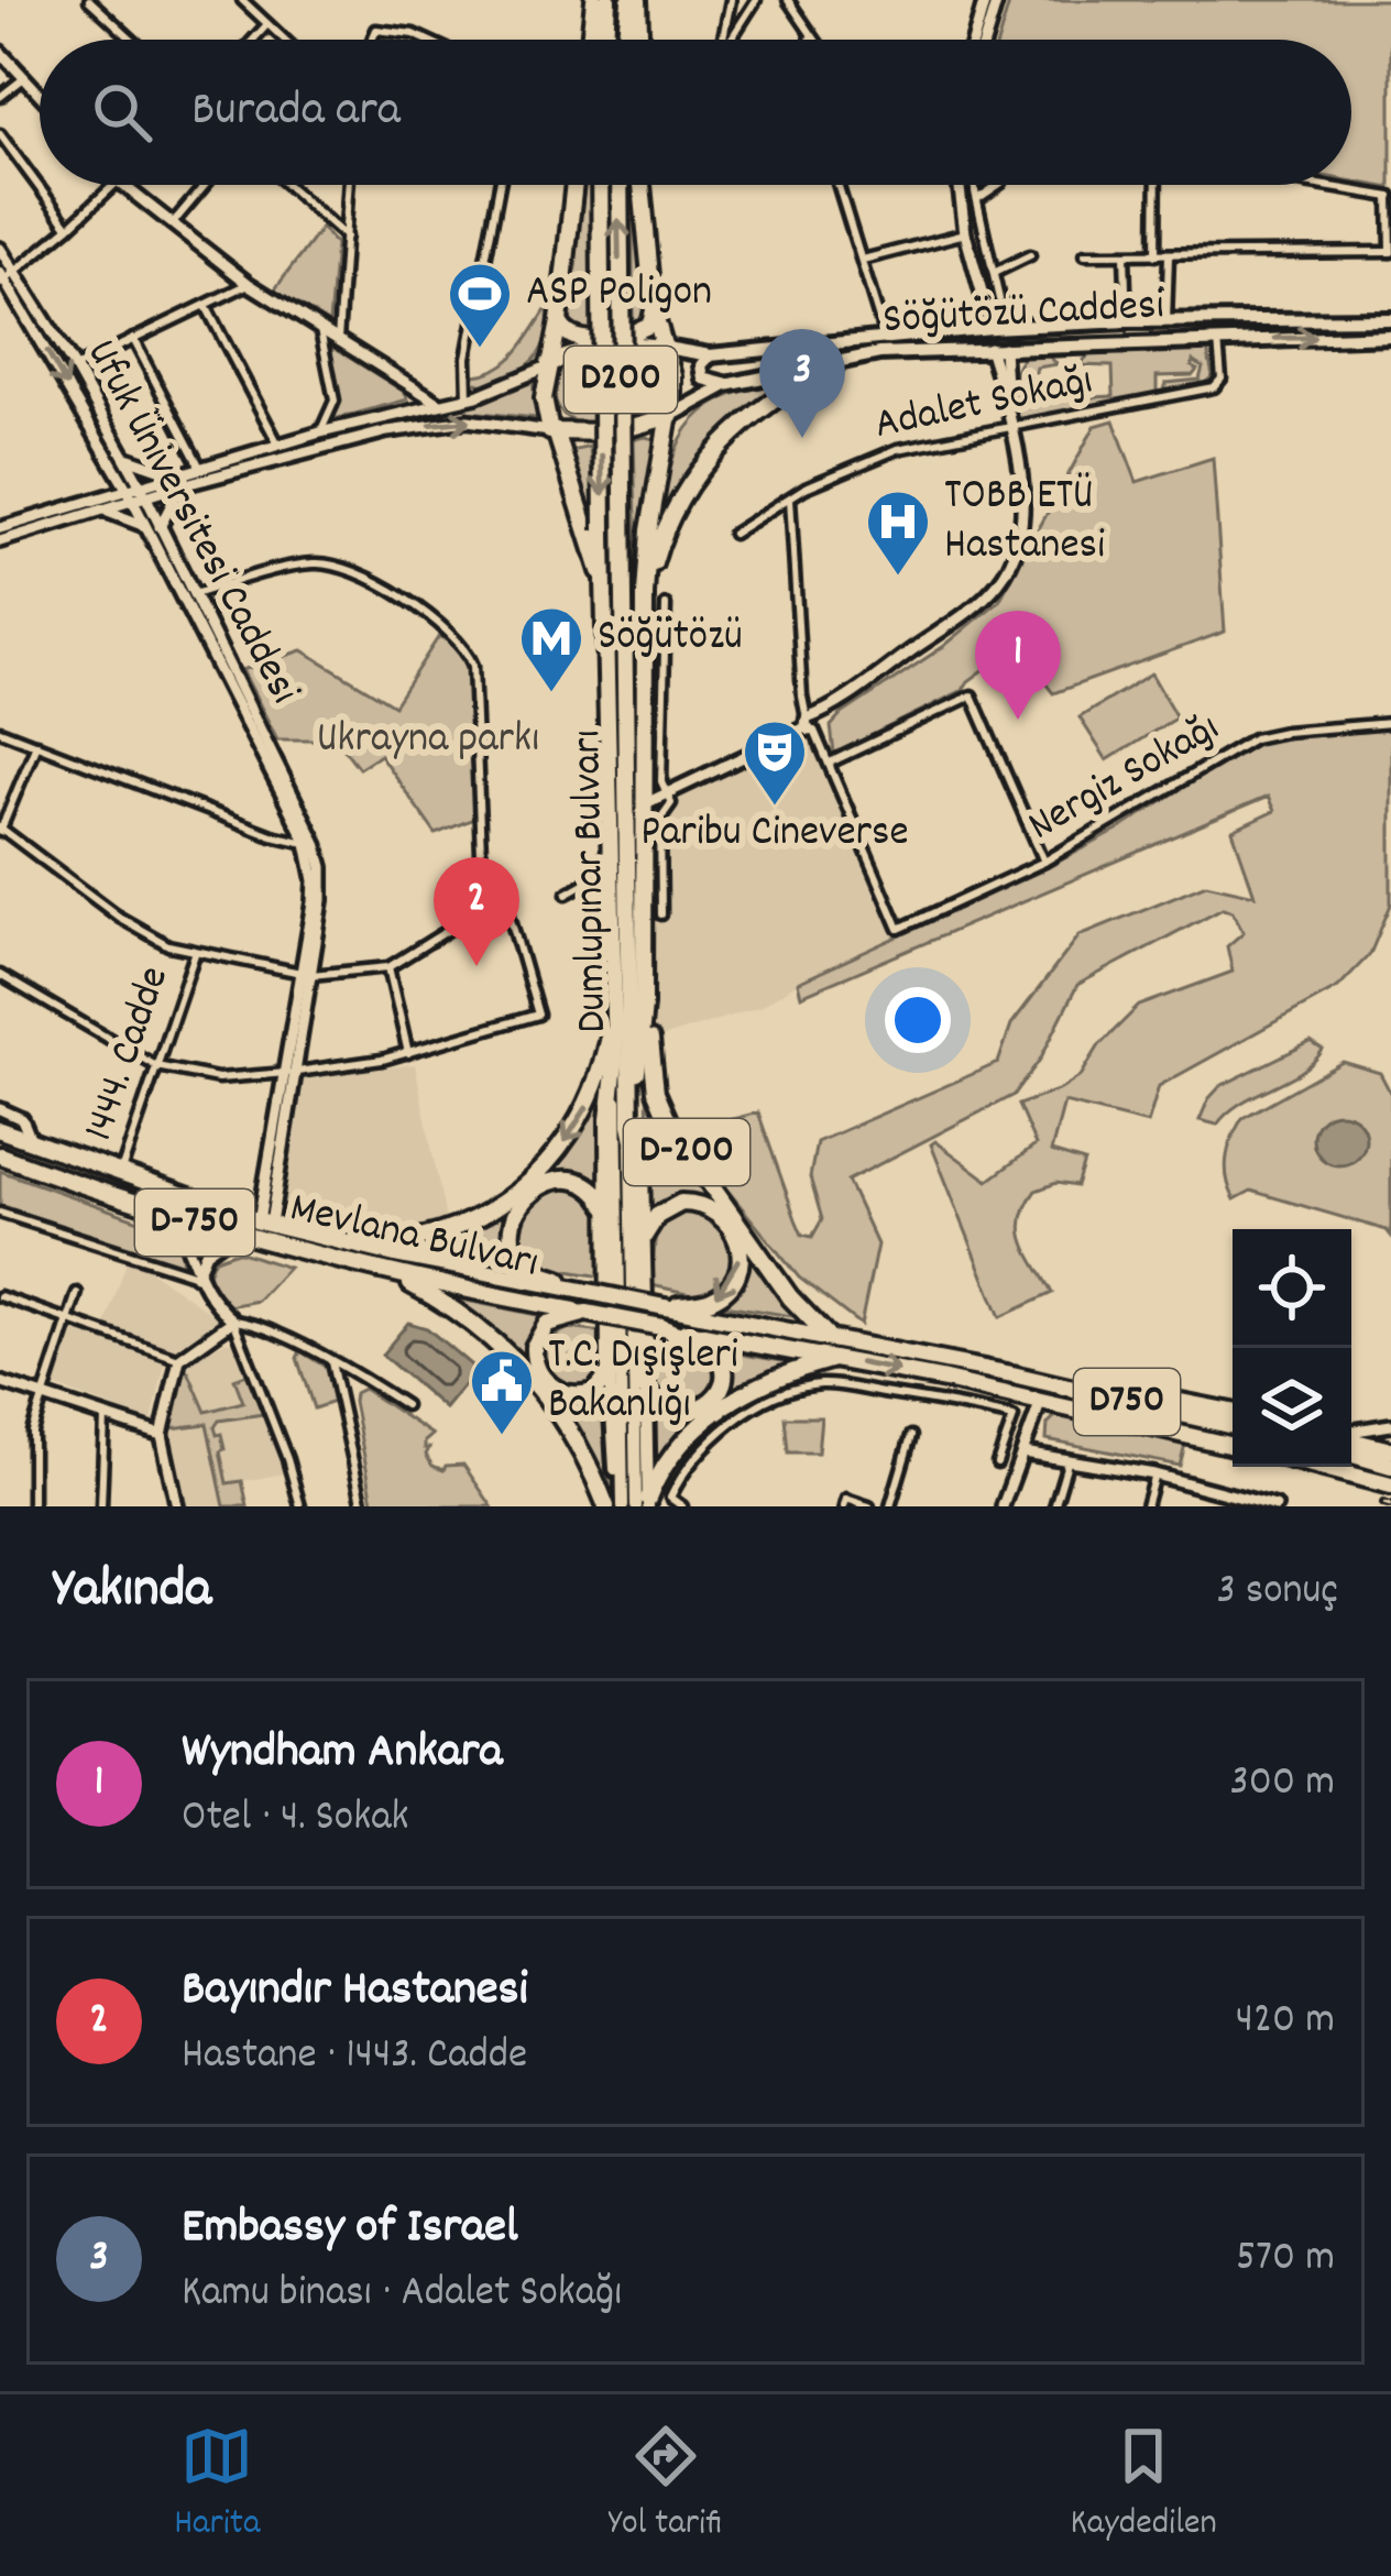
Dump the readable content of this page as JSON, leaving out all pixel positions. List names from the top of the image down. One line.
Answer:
{"streets":{"highway":["D200","Dumlupınar Bulvarı","D-200","D-750","Mevlana Bulvarı","D750"],"main road":["Söğütözü Caddesi","Ufuk Üniversitesi Caddesi"],"street":["Adalet Sokağı","Nergiz Sokağı","1444. Cadde"]},"crossings":[["Söğütözü Caddesi","Adalet Sokağı"],["Ufuk Üniversitesi Caddesi","Mevlana Bulvarı"],["1444. Cadde","Mevlana Bulvarı"],["D-750","Mevlana Bulvarı"]],"parks":["Ukrayna parkı"],"places":{"sports":["ASP Poligon"],"hospital":["TOBB ETÜ Hastanesi"],"metro station":["Söğütözü"],"theatre":["Paribu Cineverse"],"public building":["T.C. Dışişleri Bakanlığı"]},"page":{"search":"Burada ara","pins":["3","1","2"],"heading":["Yakında","3 sonuç"],"list":[{"mark":"1","name":"Wyndham Ankara","note":"Otel · 4. Sokak","value":"300 m"},{"mark":"2","name":"Bayındır Hastanesi","note":"Hastane · 1443. Cadde","value":"420 m"},{"mark":"3","name":"Embassy of Israel","note":"Kamu binası · Adalet Sokağı","value":"570 m"}],"nav":["Harita","Yol tarifi","Kaydedilen"]}}
